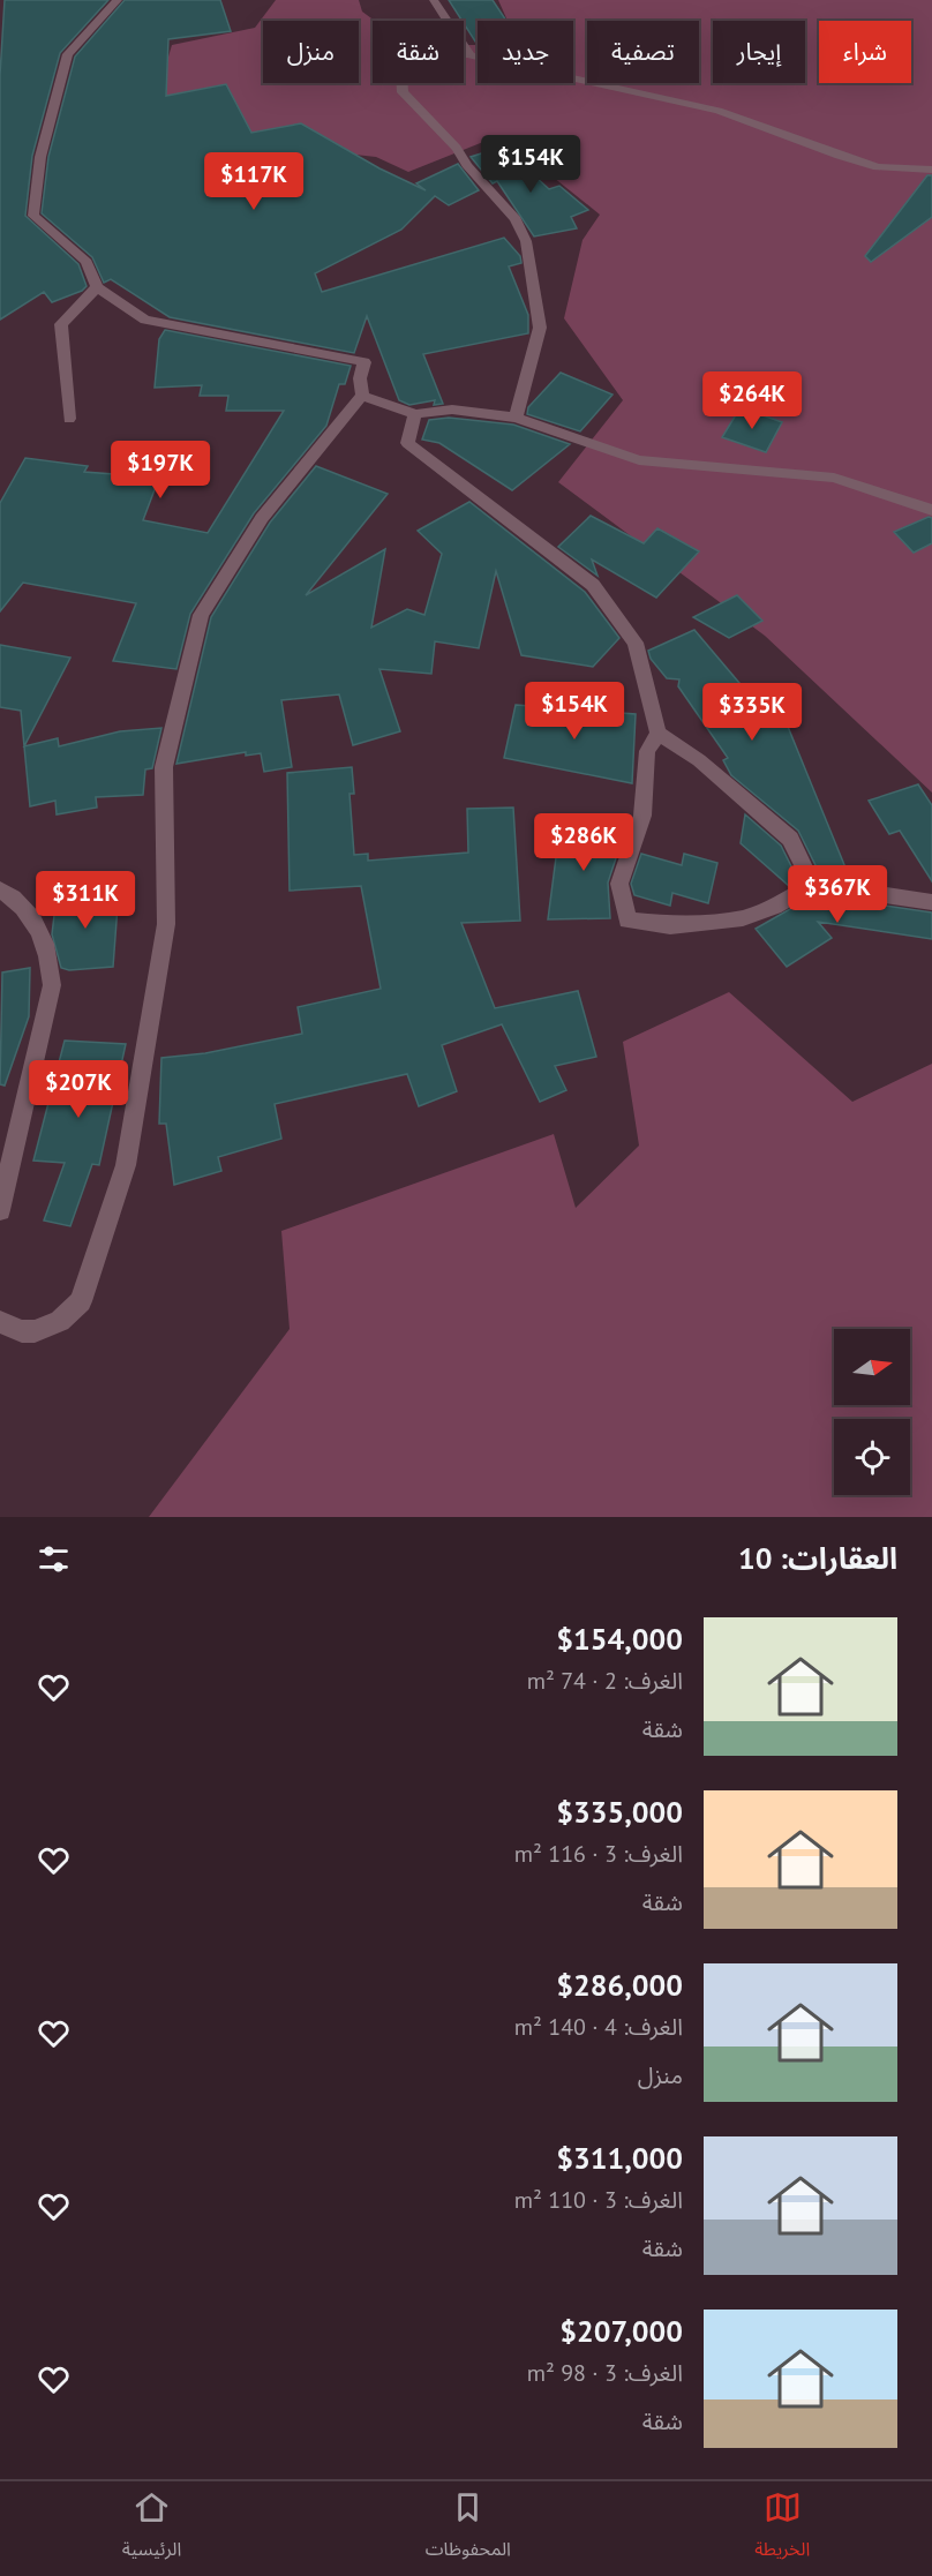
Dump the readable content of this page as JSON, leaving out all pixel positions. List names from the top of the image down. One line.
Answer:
{"north":"right","page":{"chip":["شراء","إيجار","تصفية","جديد","شقة","منزل"],"price":["$154K","$117K","$264K","$197K","$154K","$335K","$286K","$367K","$311K","$207K"],"heading":"العقارات: 10","list":[{"name":"$154,000","note":"الغرف: 2 · 74 m² · شقة"},{"name":"$335,000","note":"الغرف: 3 · 116 m² · شقة"},{"name":"$286,000","note":"الغرف: 4 · 140 m² · منزل"},{"name":"$311,000","note":"الغرف: 3 · 110 m² · شقة"},{"name":"$207,000","note":"الغرف: 3 · 98 m² · شقة"}],"tabs":["الخريطة","المحفوظات","الرئيسية"]}}
